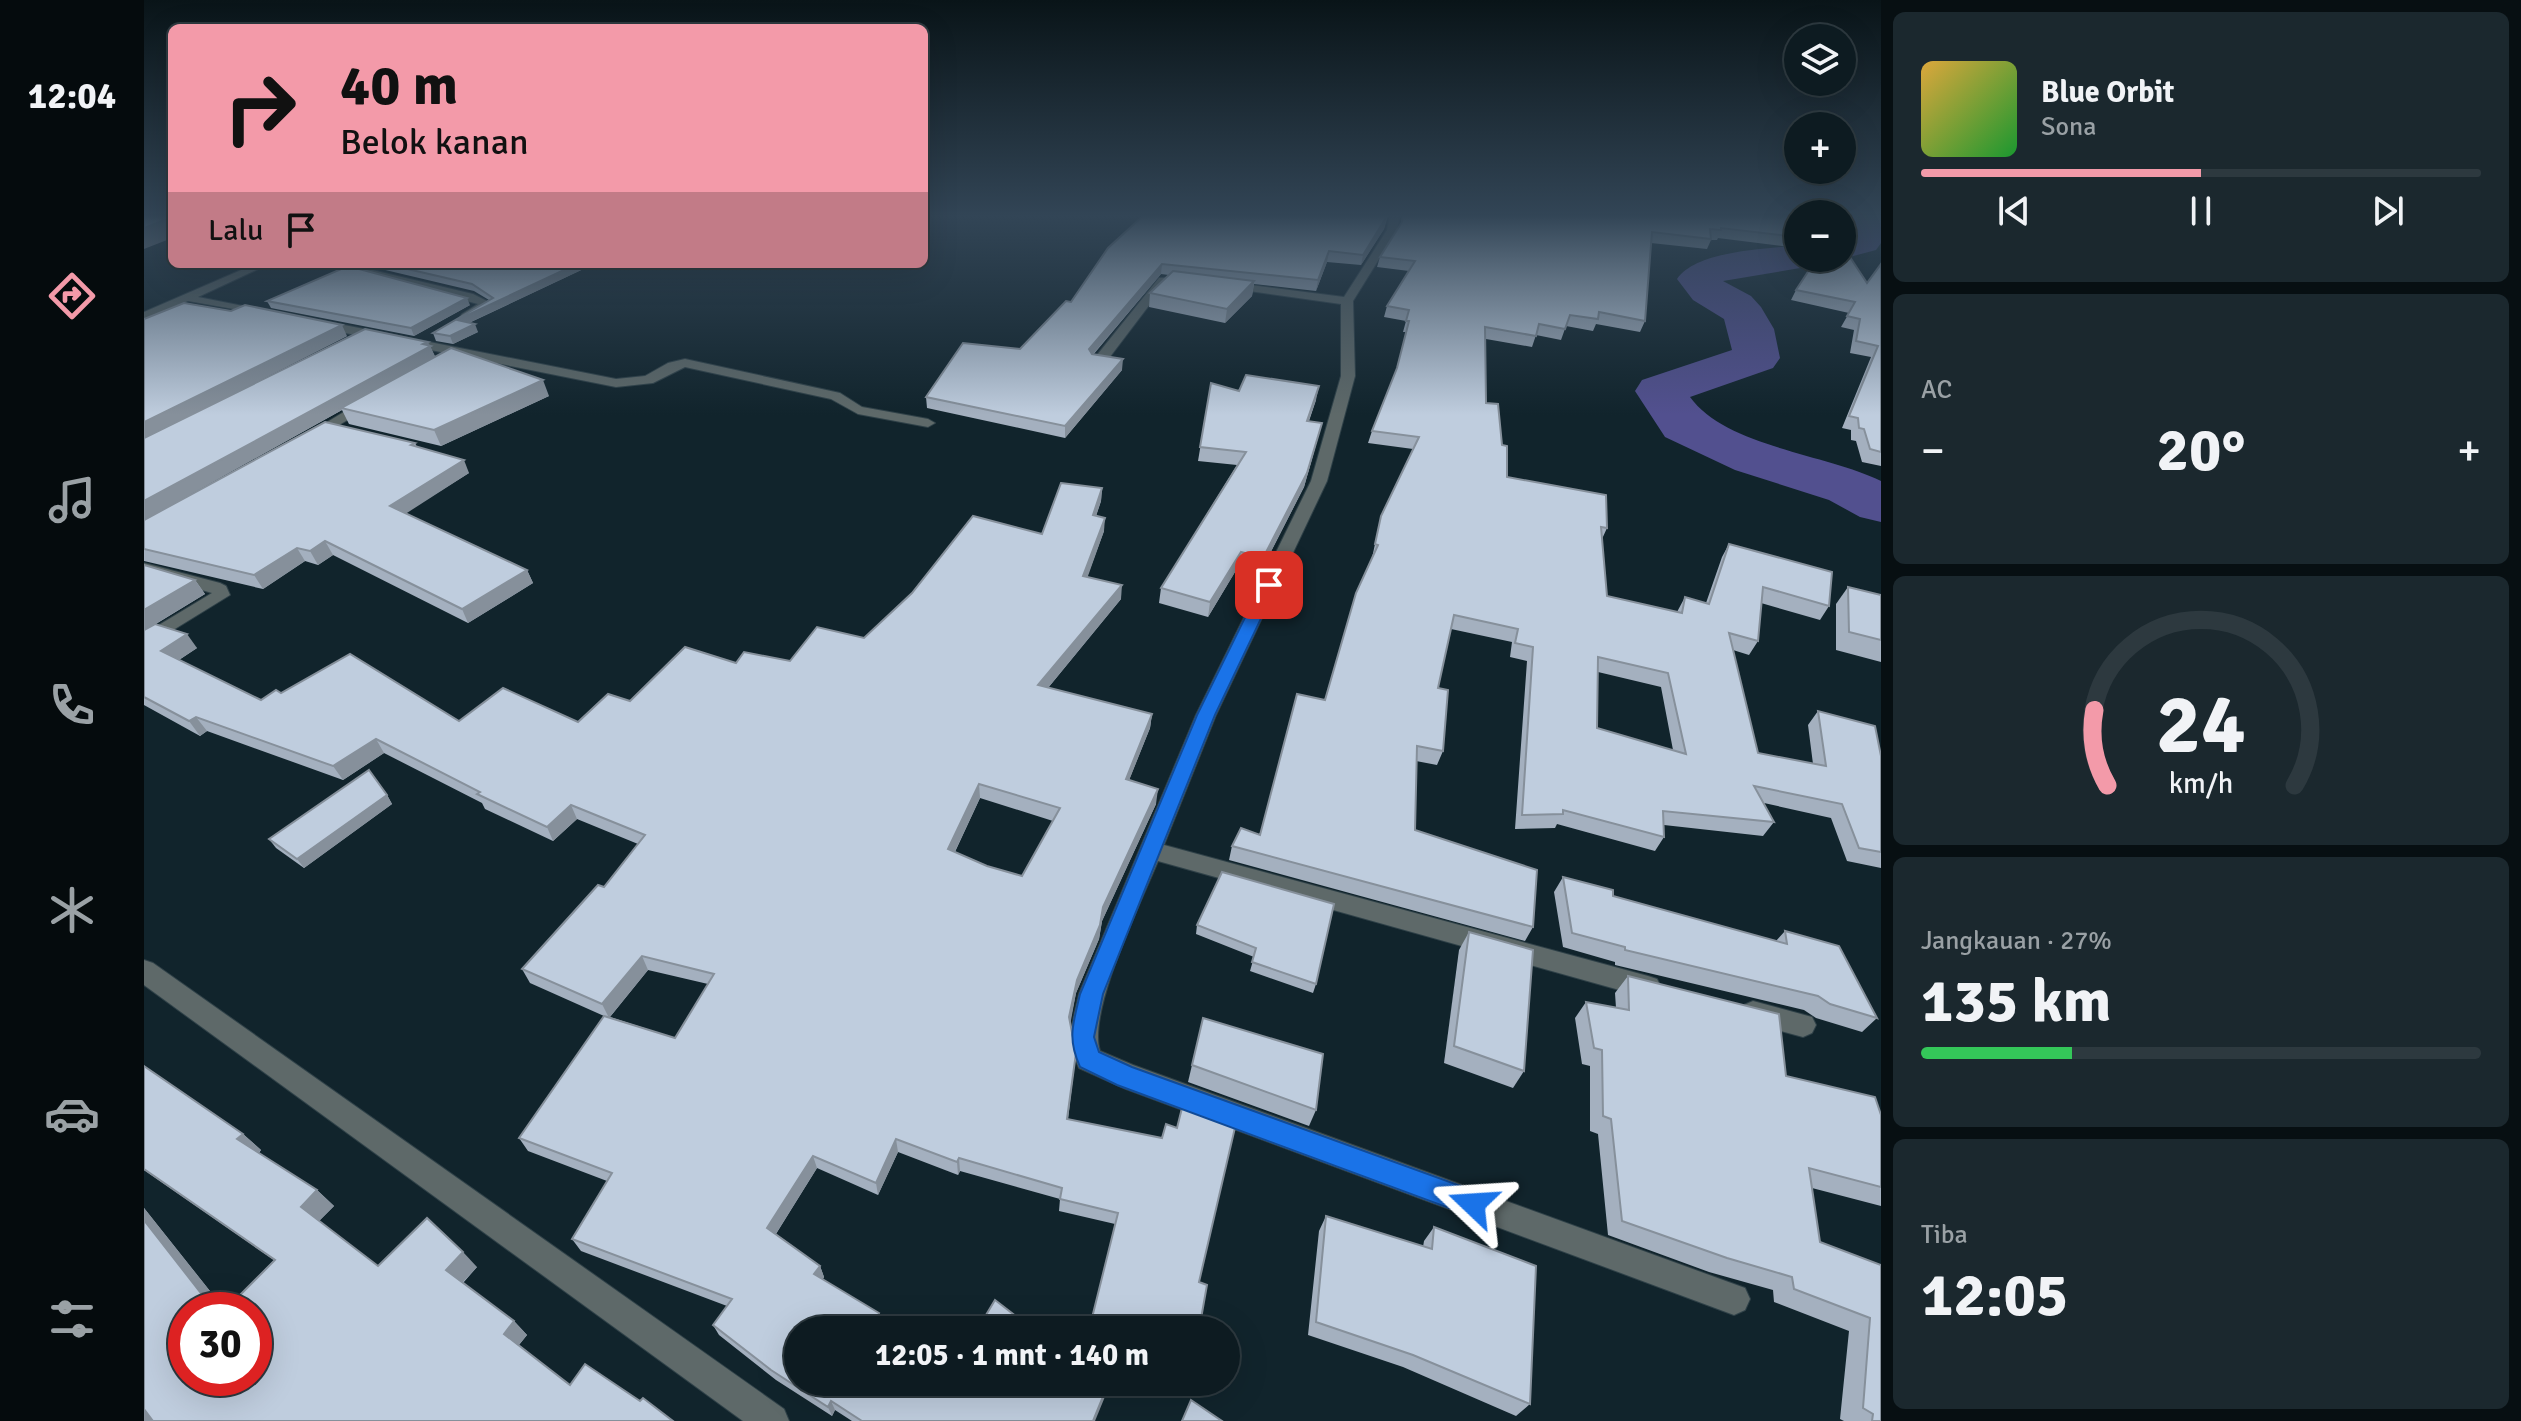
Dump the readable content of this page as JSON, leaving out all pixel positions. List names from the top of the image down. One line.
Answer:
{"page":{"tabs":"12:04","map_buttons":["+","−"],"turn":["40 m","Belok kanan"],"song":["Blue Orbit","Sona"],"then":"Lalu","tile":["AC",["Jangkauan · 27%","135 km"],["Tiba","12:05"]],"heat":["−","20°","+"],"limit":"30","trip":"12:05 · 1 mnt · 140 m","gauge":["24","km/h"]}}
